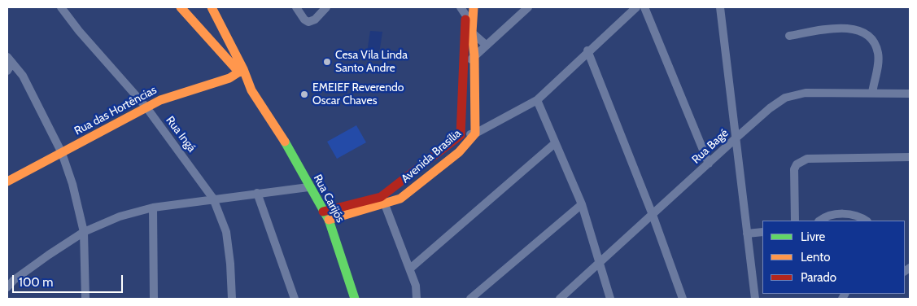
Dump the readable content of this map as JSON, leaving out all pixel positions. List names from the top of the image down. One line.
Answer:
{"streets":{"main road":["Rua das Hortências","Avenida Brasília","Rua Carijós"],"street":["Rua Ingá","Rua Bagé"]},"crossings":[["Rua das Hortências","Rua Ingá"],["Rua das Hortências","Rua Carijós"],["Avenida Brasília","Rua Carijós"]],"places":["Cesa Vila Linda Santo Andre","EMEIEF Reverendo Oscar Chaves"],"legend":["Livre","Lento","Parado"],"scale_bar":"100 m"}
